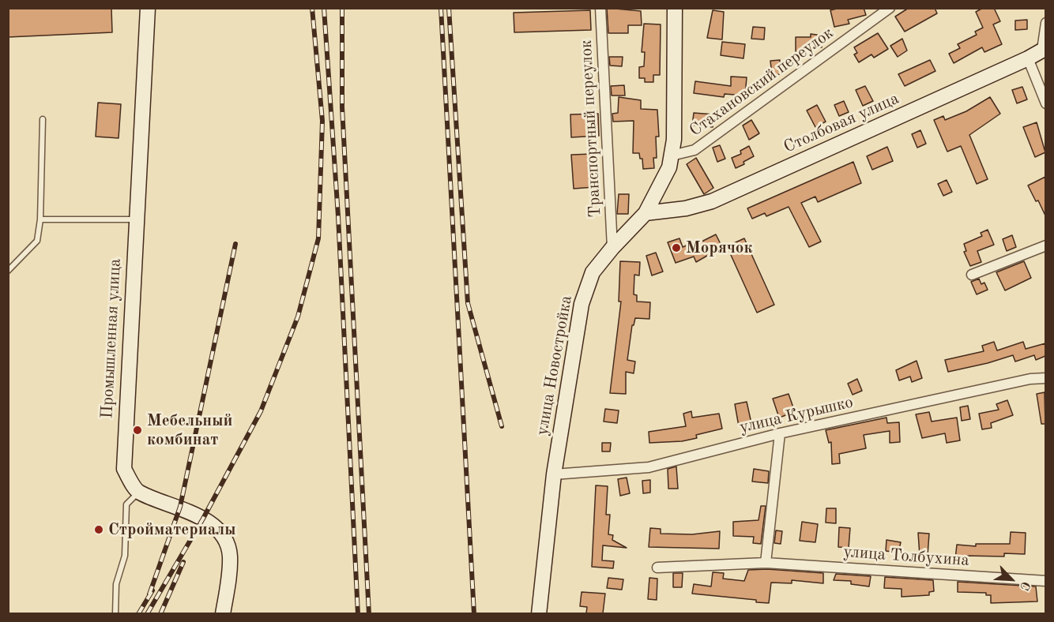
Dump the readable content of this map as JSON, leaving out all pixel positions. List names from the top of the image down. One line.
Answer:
{"streets":{"main road":["Столбовая улица","Промышленная улица","улица Новостройка"],"street":["Стахановский переулок","Транспортный переулок","улица Курышко","улица Толбухина"]},"crossings":[["Стахановский переулок","улица Новостройка"],["Столбовая улица","улица Новостройка"],["Транспортный переулок","улица Новостройка"],["улица Новостройка","улица Курышко"]],"places":["Морячок","Мебельный комбинат","Стройматериалы"],"north":"bottom right"}
